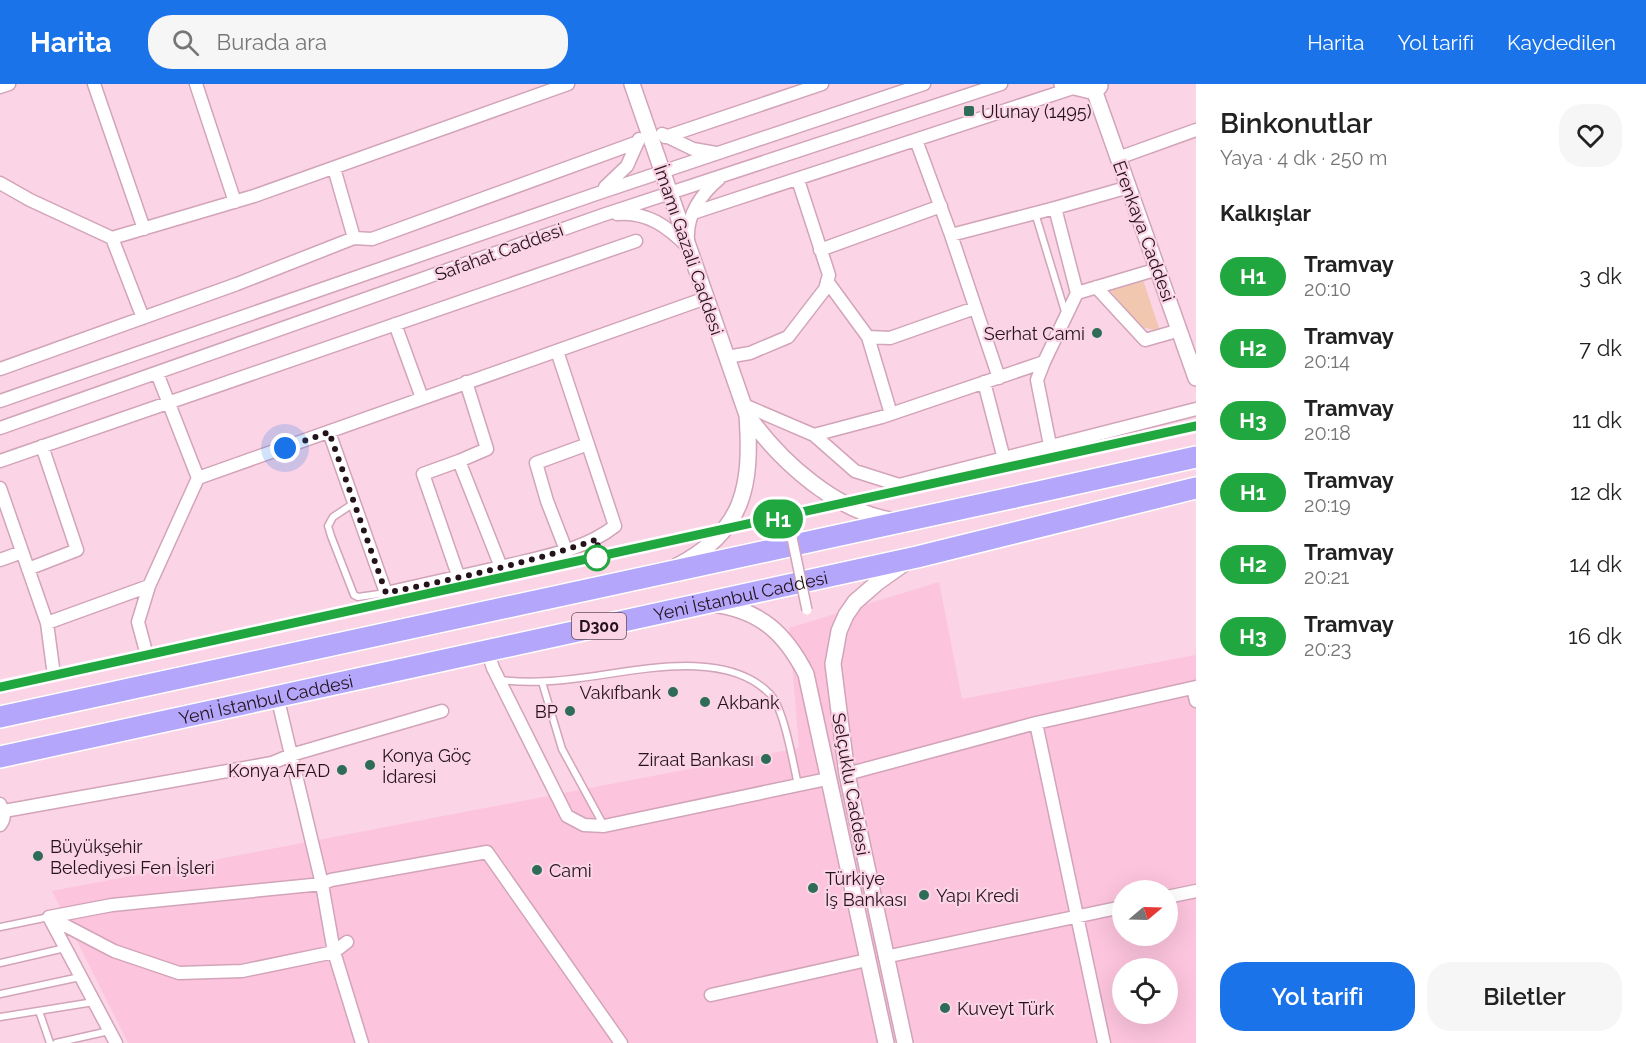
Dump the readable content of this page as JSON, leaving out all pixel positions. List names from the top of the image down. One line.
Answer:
{"streets":{"highway":["Yeni İstanbul Caddesi","D300"],"street":["Erenkaya Caddesi","İmamı Gazali Caddesi","Safahat Caddesi","Selçuklu Caddesi"]},"crossings":[["İmamı Gazali Caddesi","Safahat Caddesi"],["Yeni İstanbul Caddesi","Selçuklu Caddesi"]],"places":{"transit":["Ulunay (1495)"],"other":["Serhat Cami","Vakıfbank","Akbank","BP","Ziraat Bankası","Konya Göç İdaresi","Konya AFAD","Büyükşehir Belediyesi Fen İşleri","Cami","Türkiye İş Bankası","Yapı Kredi","Kuveyt Türk"]},"lines":["tram line H1"],"north":"right","page":{"header":"Harita","search":"Burada ara","nav":["Harita","Yol tarifi","Kaydedilen"],"on_map":"H1","heading":[["Binkonutlar","Yaya · 4 dk · 250 m"],"Kalkışlar"],"list":[{"mark":"H1","name":"Tramvay","note":"20:10","value":"3 dk"},{"mark":"H2","name":"Tramvay","note":"20:14","value":"7 dk"},{"mark":"H3","name":"Tramvay","note":"20:18","value":"11 dk"},{"mark":"H1","name":"Tramvay","note":"20:19","value":"12 dk"},{"mark":"H2","name":"Tramvay","note":"20:21","value":"14 dk"},{"mark":"H3","name":"Tramvay","note":"20:23","value":"16 dk"}],"buttons":["Yol tarifi","Biletler"]}}
